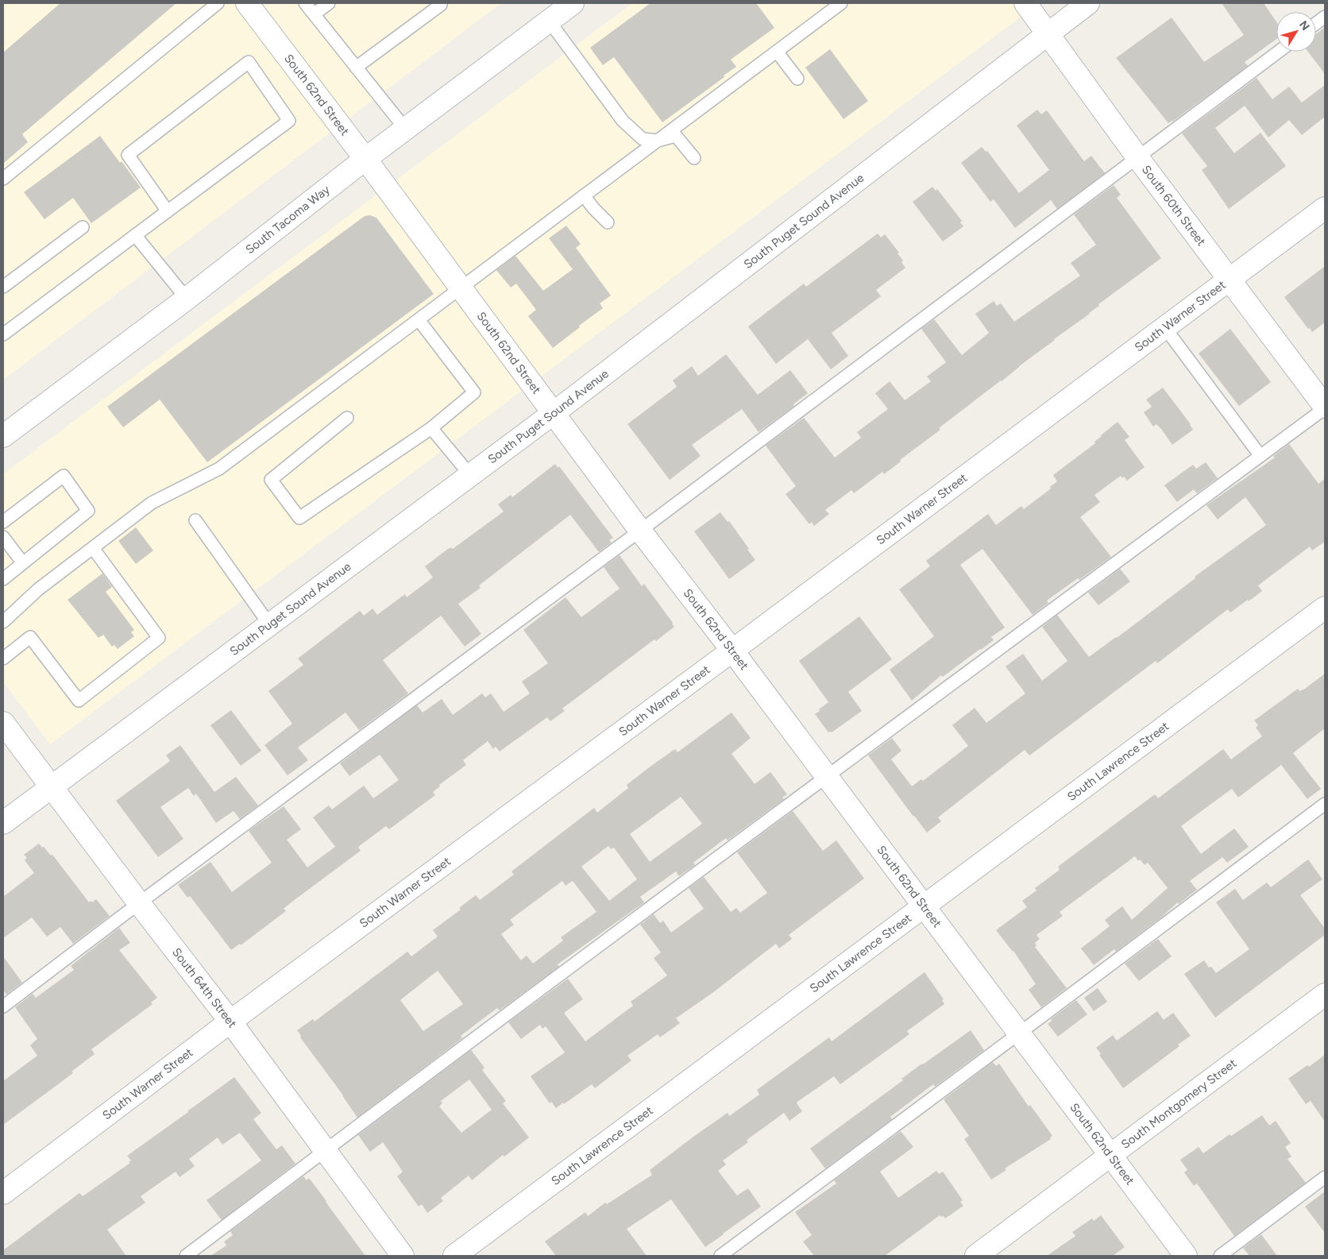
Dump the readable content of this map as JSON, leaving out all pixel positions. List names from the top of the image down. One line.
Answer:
{"streets":{"street":["South 62nd Street","South 60th Street","South Tacoma Way","South Puget Sound Avenue","South Warner Street","South Lawrence Street","South 64th Street","South Montgomery Street"]},"crossings":[["South 62nd Street","South Tacoma Way"],["South 62nd Street","South Puget Sound Avenue"],["South 62nd Street","South Warner Street"],["South 62nd Street","South Lawrence Street"],["South 62nd Street","South Montgomery Street"],["South 60th Street","South Puget Sound Avenue"],["South 60th Street","South Warner Street"],["South Puget Sound Avenue","South 64th Street"],["South Warner Street","South 64th Street"]],"north":"top right"}
